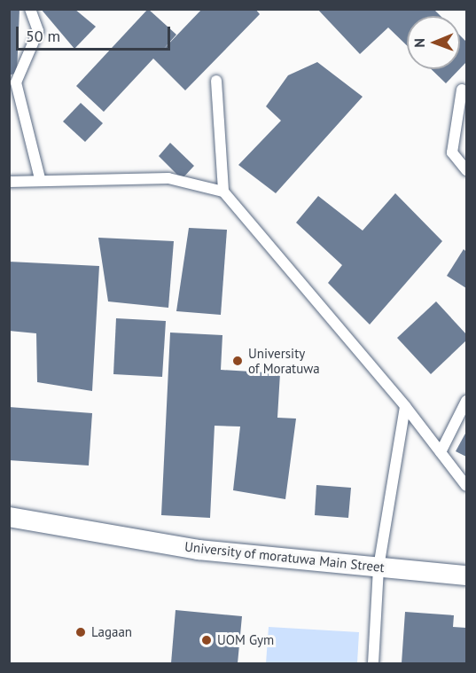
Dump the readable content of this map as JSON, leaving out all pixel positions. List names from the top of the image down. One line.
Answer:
{"streets":{"street":["University of moratuwa Main Street"]},"places":["University of Moratuwa","Lagaan","UOM Gym"],"scale_bar":"50 m","north":"left"}
